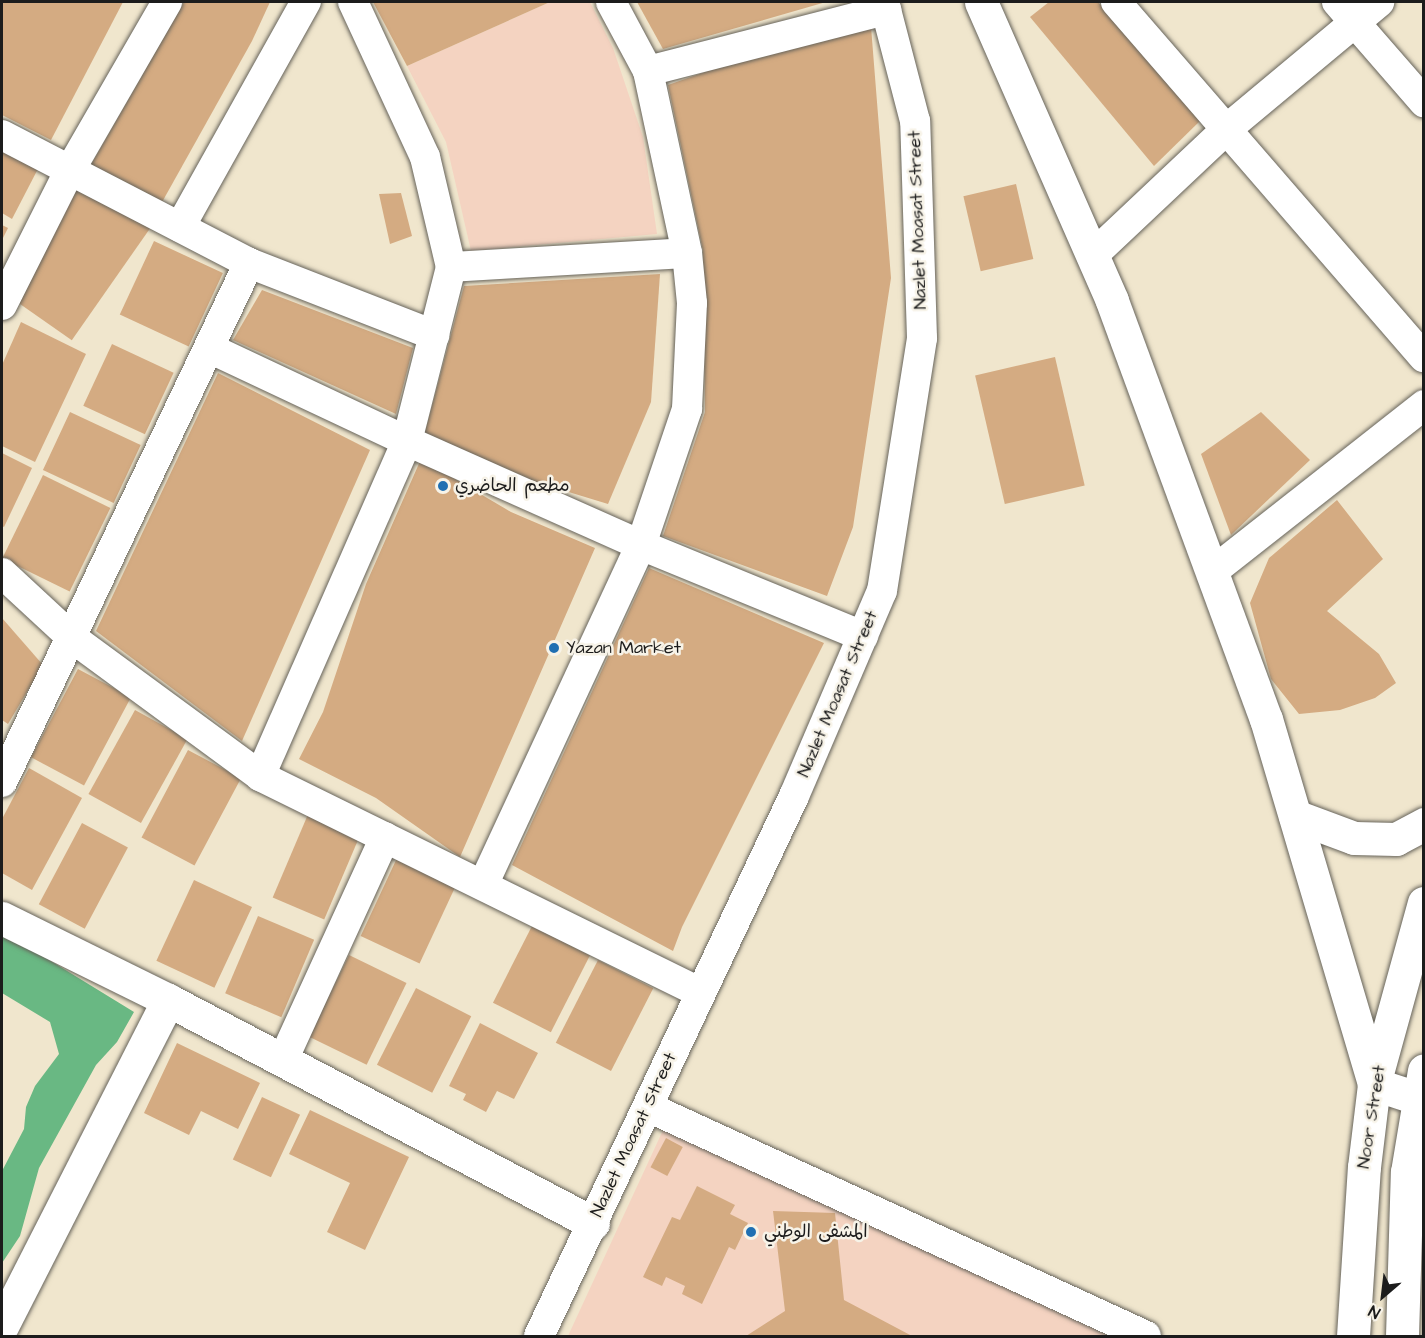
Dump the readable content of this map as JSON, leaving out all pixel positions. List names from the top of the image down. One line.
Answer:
{"streets":{"street":["Nazlet Moasat Street","Noor Street"]},"places":["مطعم الحاضري","Yazan Market","المشفى الوطني"],"north":"bottom left"}
